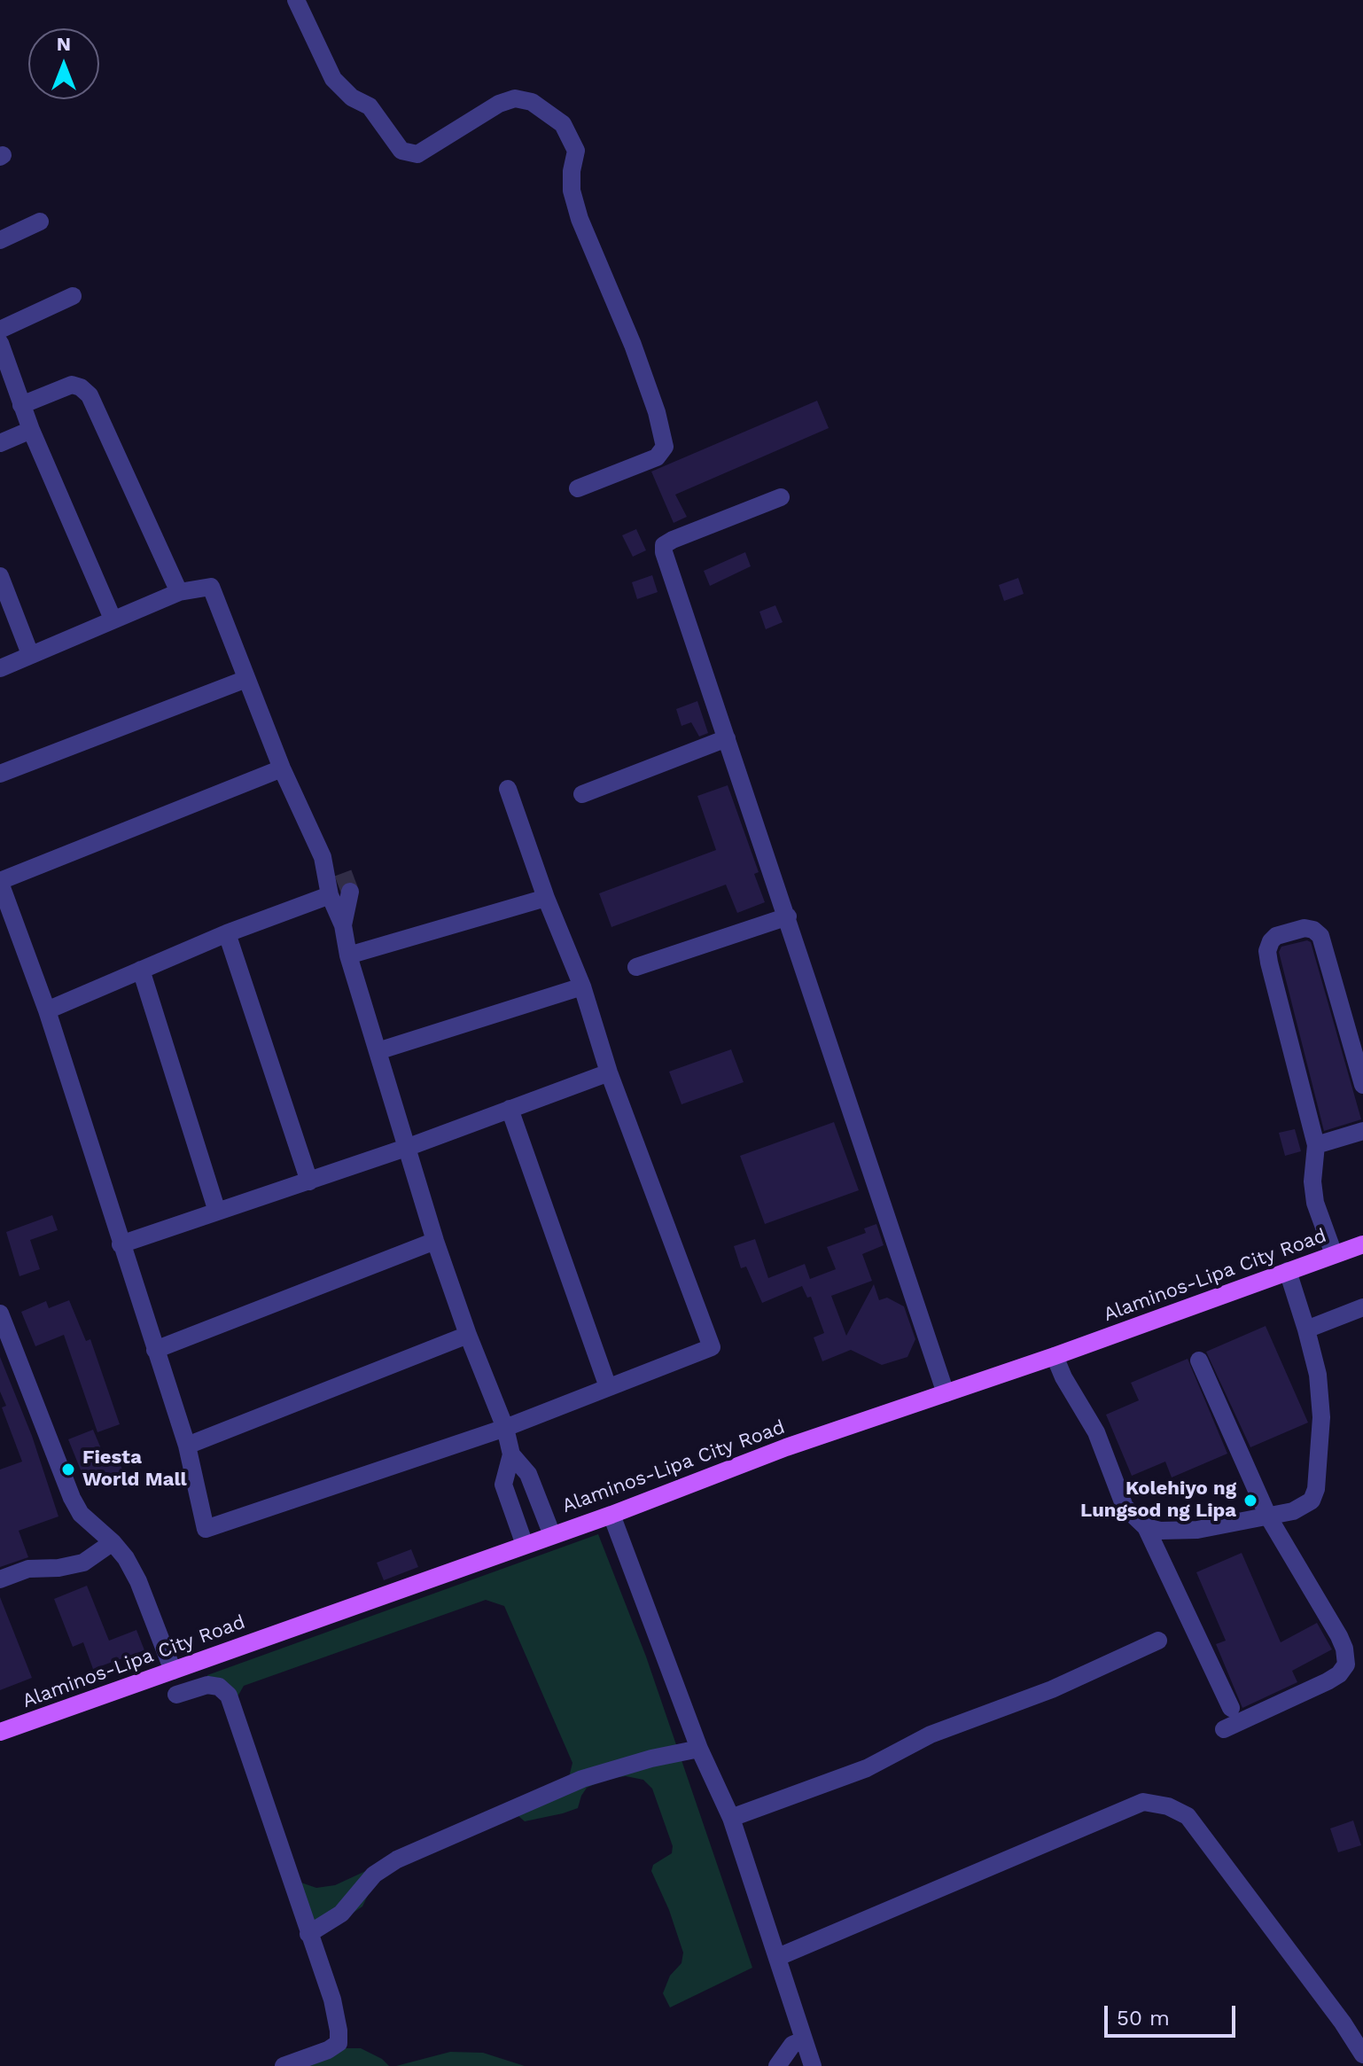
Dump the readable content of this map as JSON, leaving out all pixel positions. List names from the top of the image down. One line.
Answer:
{"streets":{"main road":["Alaminos-Lipa City Road"]},"places":["Fiesta World Mall","Kolehiyo ng Lungsod ng Lipa"],"scale_bar":"50 m","north":"top"}
